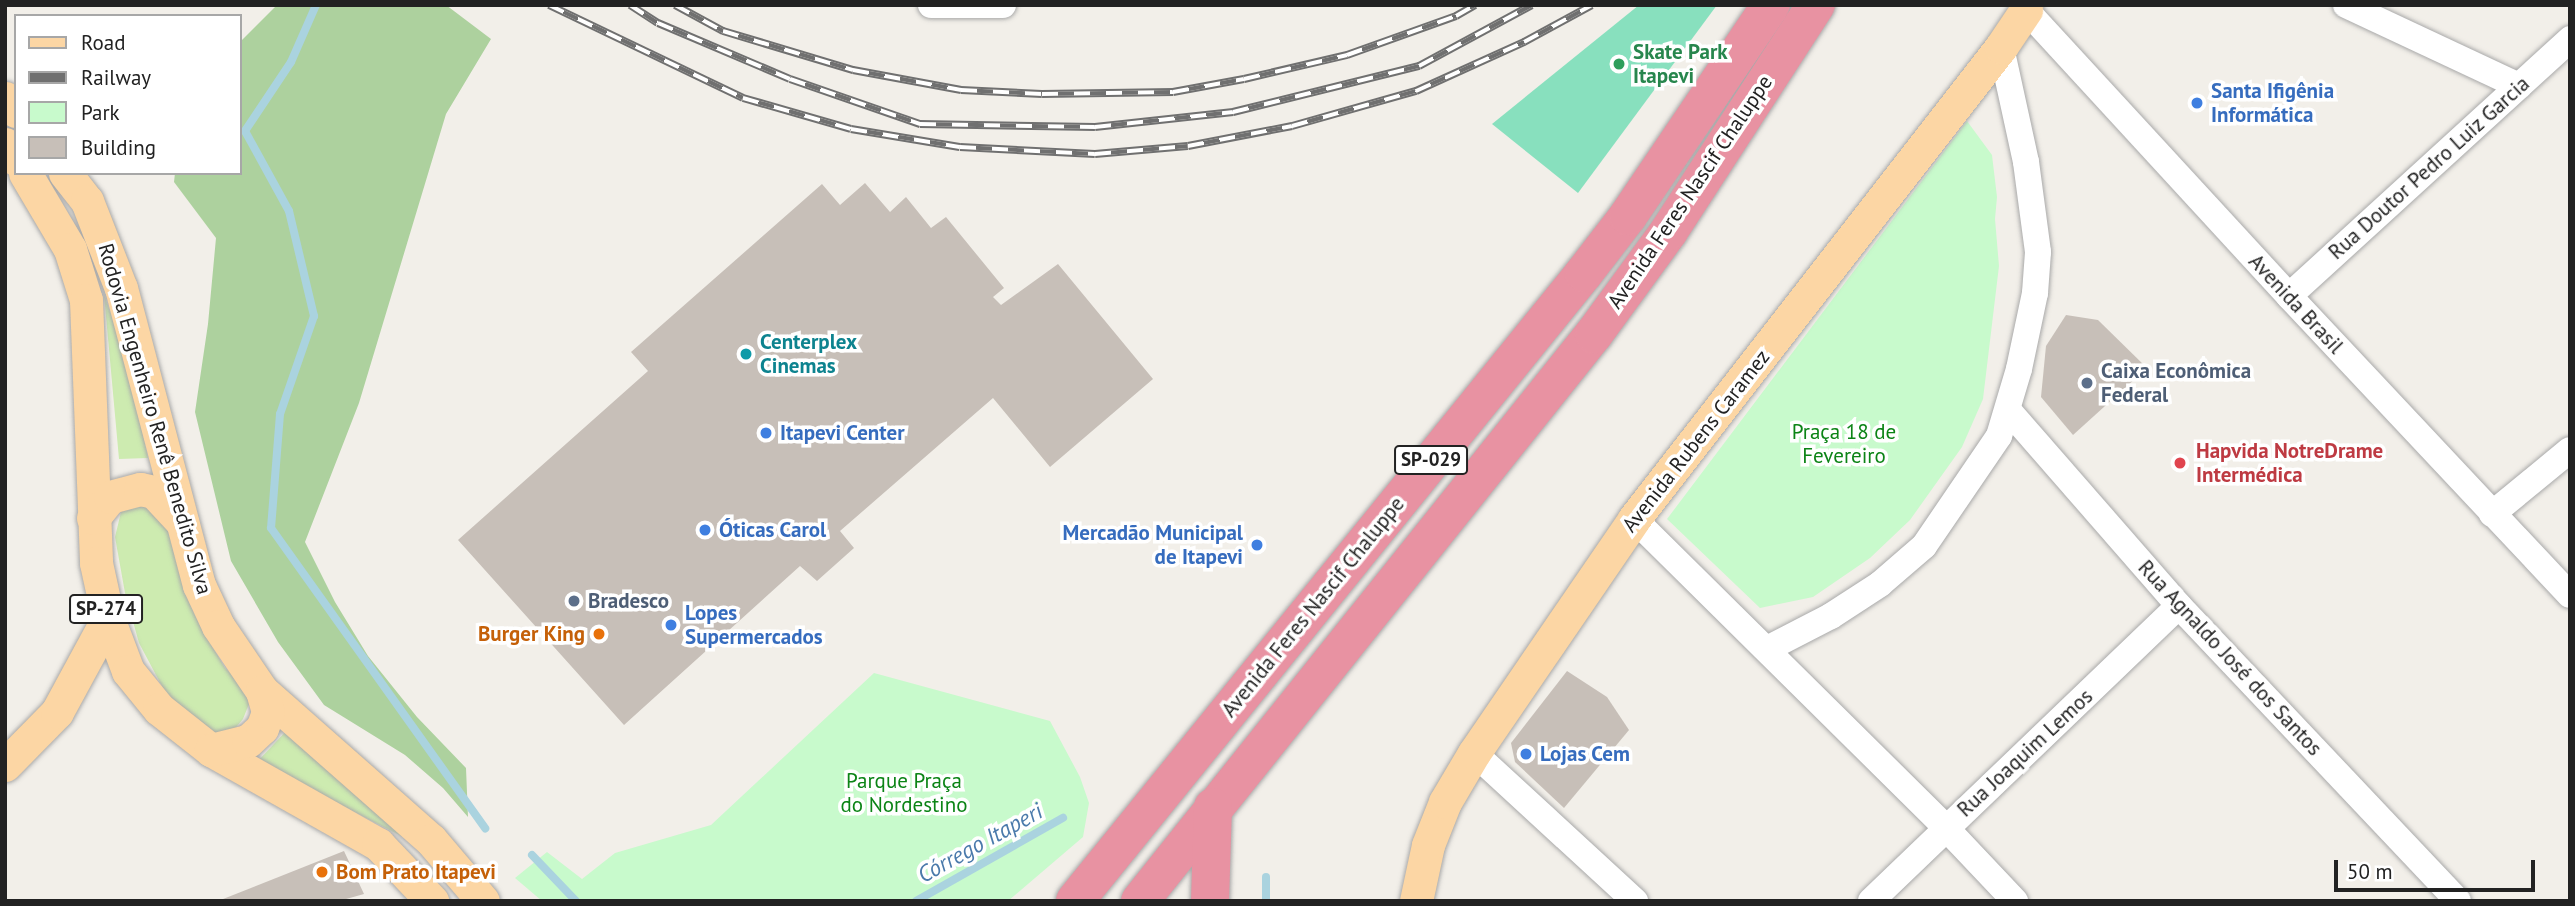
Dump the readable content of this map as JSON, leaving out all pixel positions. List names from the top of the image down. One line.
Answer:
{"streets":{"highway":["Avenida Feres Nascif Chaluppe","SP-029"],"main road":["Rodovia Engenheiro Renê Benedito Silva","Avenida Rubens Caramez","SP-274"],"street":["Rua Doutor Pedro Luiz Garcia","Avenida Brasil","Rua Agnaldo José dos Santos","Rua Joaquim Lemos"]},"crossings":[["Rua Doutor Pedro Luiz Garcia","Avenida Brasil"],["Avenida Brasil","Avenida Rubens Caramez"],["Rua Agnaldo José dos Santos","Rua Joaquim Lemos"]],"water":["Córrego Itaperi"],"parks":["Praça 18 de Fevereiro","Parque Praça do Nordestino"],"places":["Skate Park Itapevi","Santa Ifigênia Informática","Centerplex Cinemas","Caixa Econômica Federal","Itapevi Center","Hapvida NotreDrame Intermédica","Óticas Carol","Mercadão Municipal de Itapevi","Bradesco","Lopes Supermercados","Burger King","Lojas Cem","Bom Prato Itapevi"],"legend":["Road","Railway","Park","Building"],"scale_bar":"50 m"}
